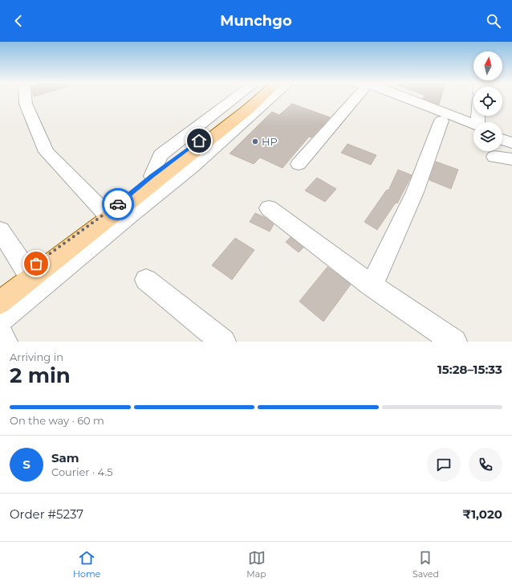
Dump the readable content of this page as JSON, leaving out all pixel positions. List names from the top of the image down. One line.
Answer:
{"places":["HP"],"north":"top","page":{"header":"Munchgo","heading":["2 min","Arriving in","15:28–15:33"],"panel":["Sam","Courier · 4.5","Order #5237","₹1,020"],"bar":"On the way · 60 m","round":"S","tabs":["Home","Map","Saved"]}}
